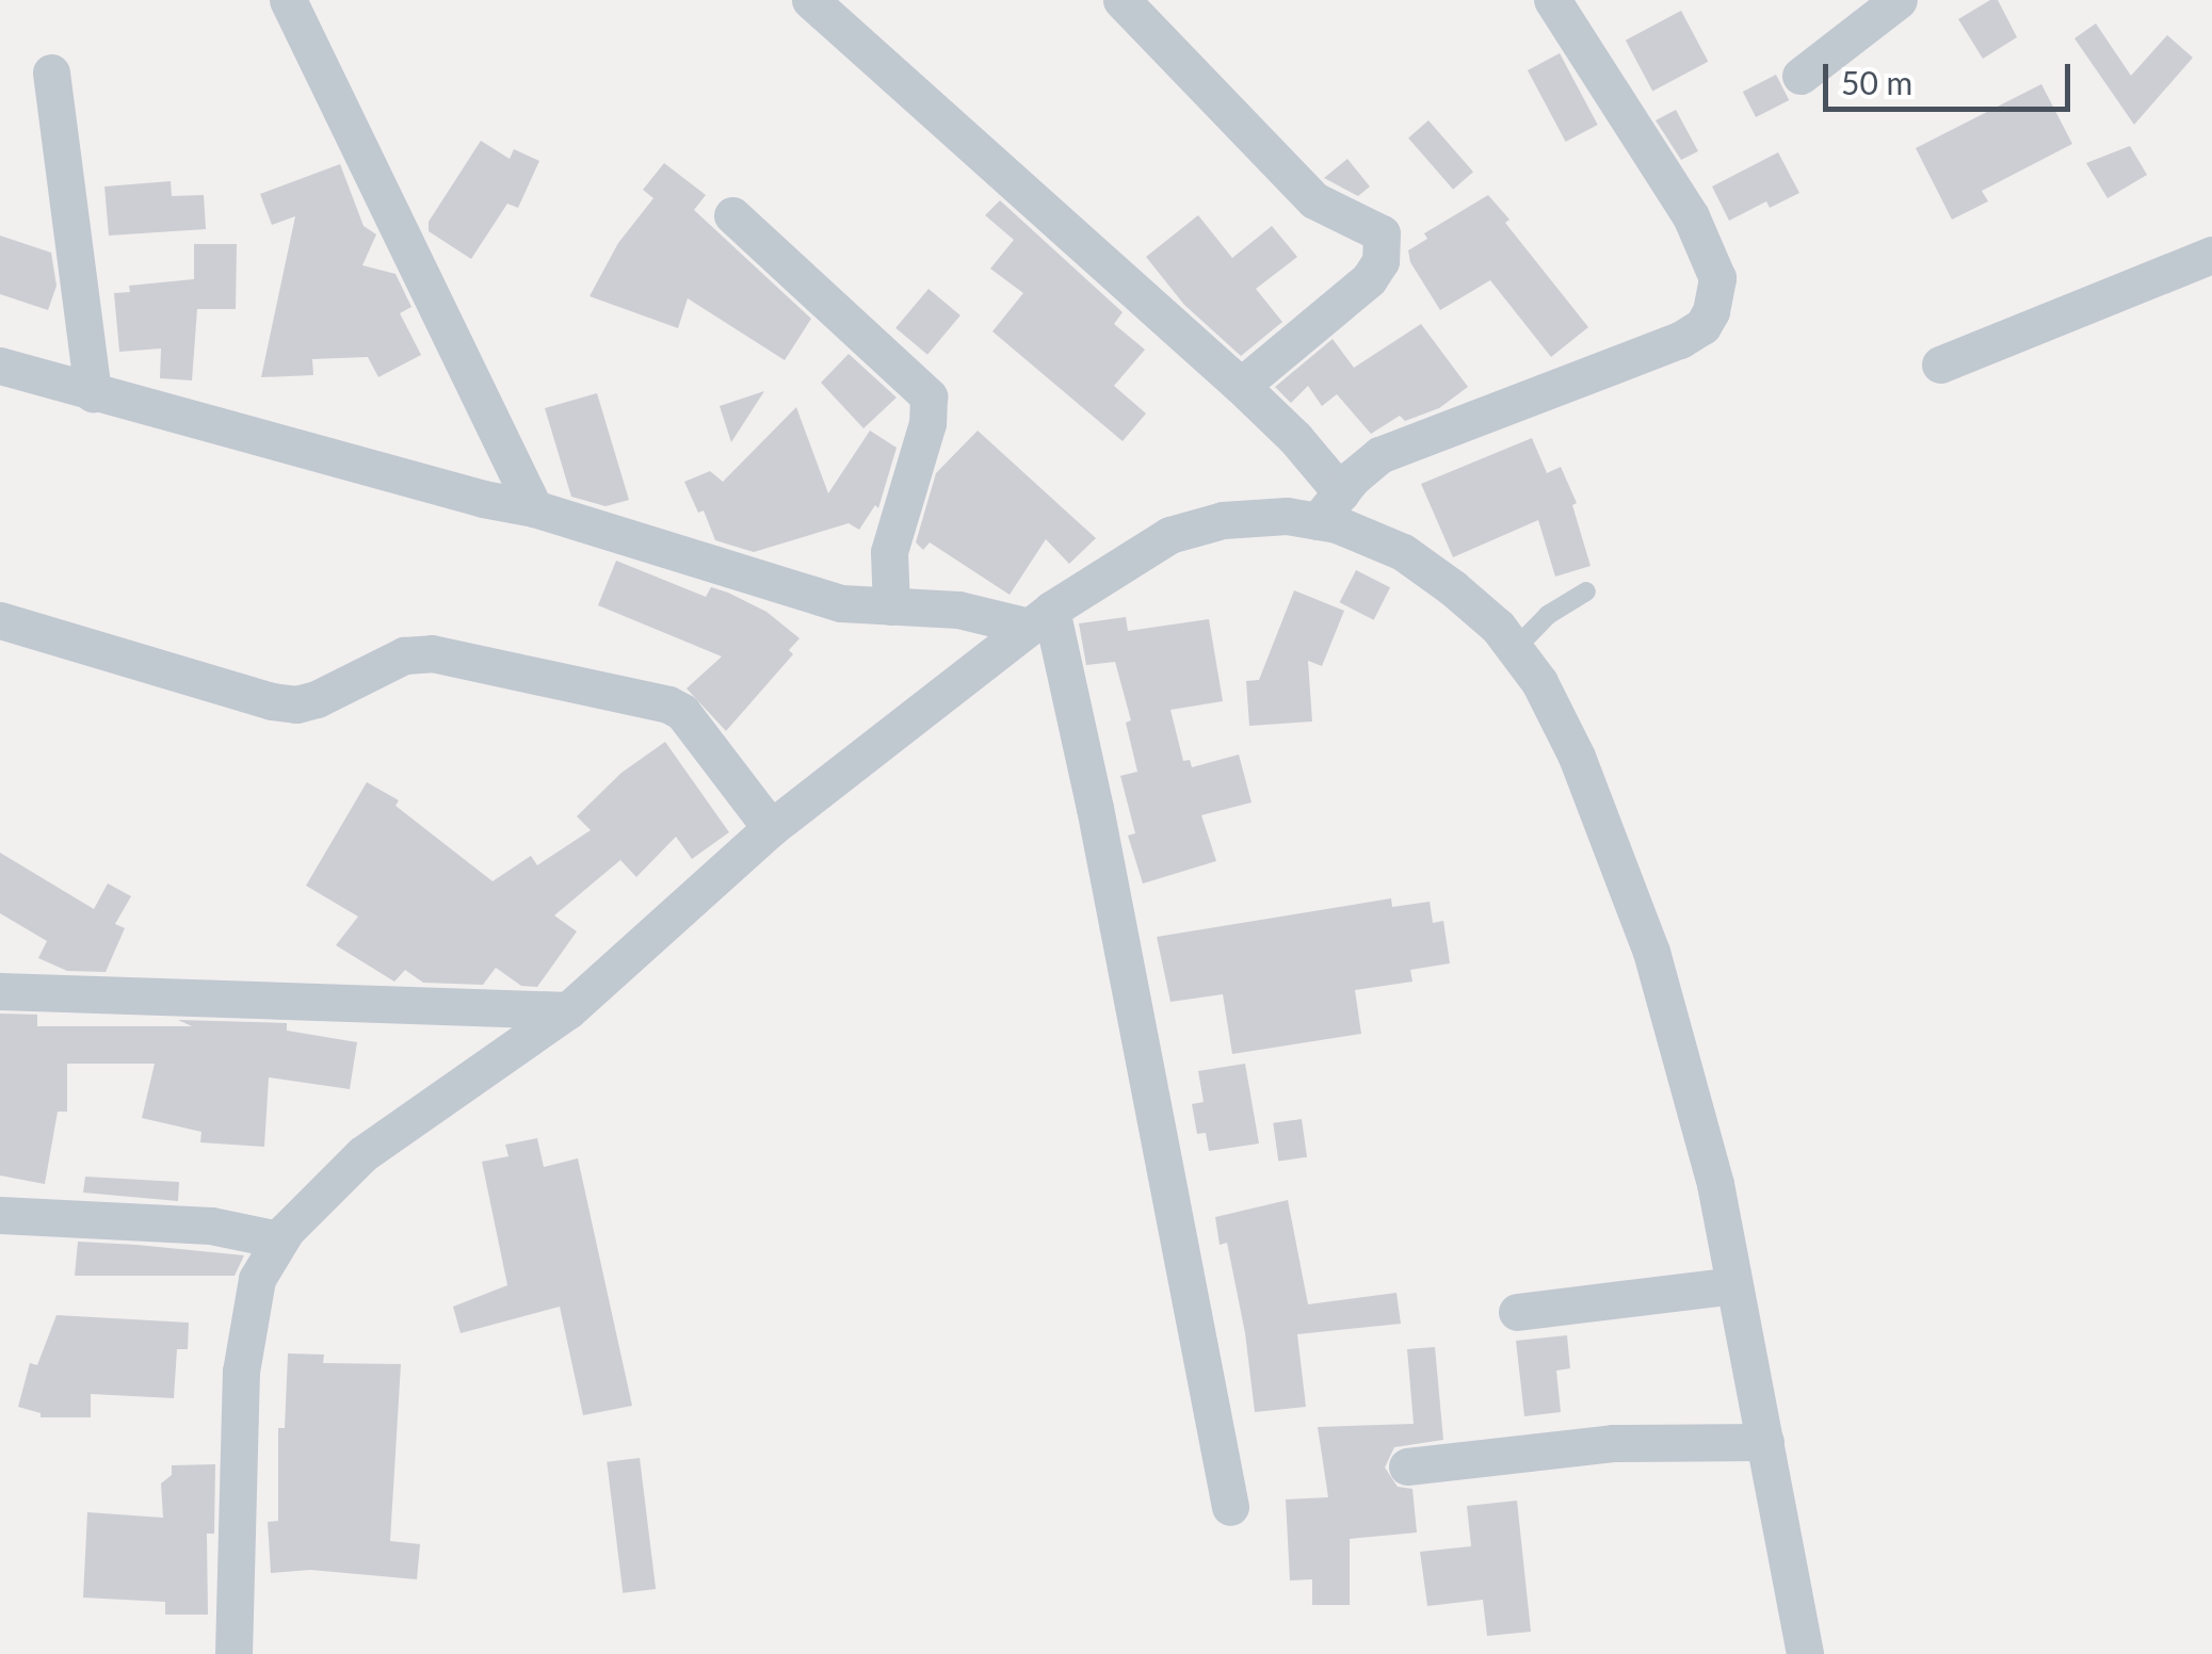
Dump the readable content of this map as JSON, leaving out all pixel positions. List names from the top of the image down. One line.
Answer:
{"scale_bar":"50 m"}
